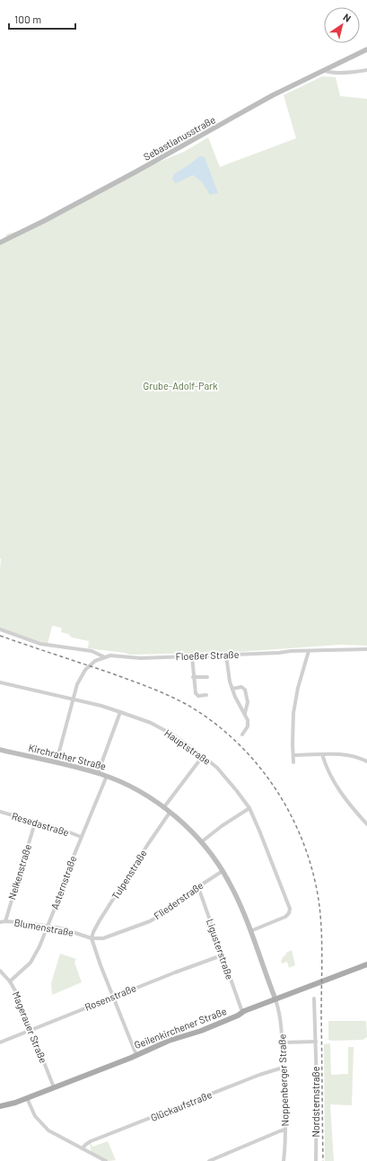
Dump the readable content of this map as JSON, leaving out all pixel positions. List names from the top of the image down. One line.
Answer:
{"streets":{"main road":["Geilenkirchener Straße"],"street":["Sebastianusstraße","Floeßer Straße","Hauptstraße","Kirchrather Straße","Resedastraße","Nelkenstraße","Tulpenstraße","Asternstraße","Fliederstraße","Blumenstraße","Ligusterstraße","Rosenstraße","Magerauer Straße","Noppenberger Straße","Nordsternstraße","Glückaufstraße"]},"crossings":[["Floeßer Straße","Hauptstraße"],["Floeßer Straße","Kirchrather Straße"],["Hauptstraße","Kirchrather Straße"],["Kirchrather Straße","Tulpenstraße"],["Kirchrather Straße","Asternstraße"],["Kirchrather Straße","Fliederstraße"],["Kirchrather Straße","Geilenkirchener Straße"],["Kirchrather Straße","Noppenberger Straße"],["Resedastraße","Nelkenstraße"],["Resedastraße","Asternstraße"],["Nelkenstraße","Blumenstraße"],["Tulpenstraße","Fliederstraße"],["Tulpenstraße","Blumenstraße"],["Asternstraße","Blumenstraße"],["Asternstraße","Magerauer Straße"],["Fliederstraße","Blumenstraße"],["Fliederstraße","Ligusterstraße"],["Ligusterstraße","Rosenstraße"],["Ligusterstraße","Geilenkirchener Straße"],["Rosenstraße","Magerauer Straße"],["Magerauer Straße","Geilenkirchener Straße"],["Geilenkirchener Straße","Noppenberger Straße"],["Noppenberger Straße","Glückaufstraße"]],"parks":["Grube-Adolf-Park"],"scale_bar":"100 m","north":"top right"}
